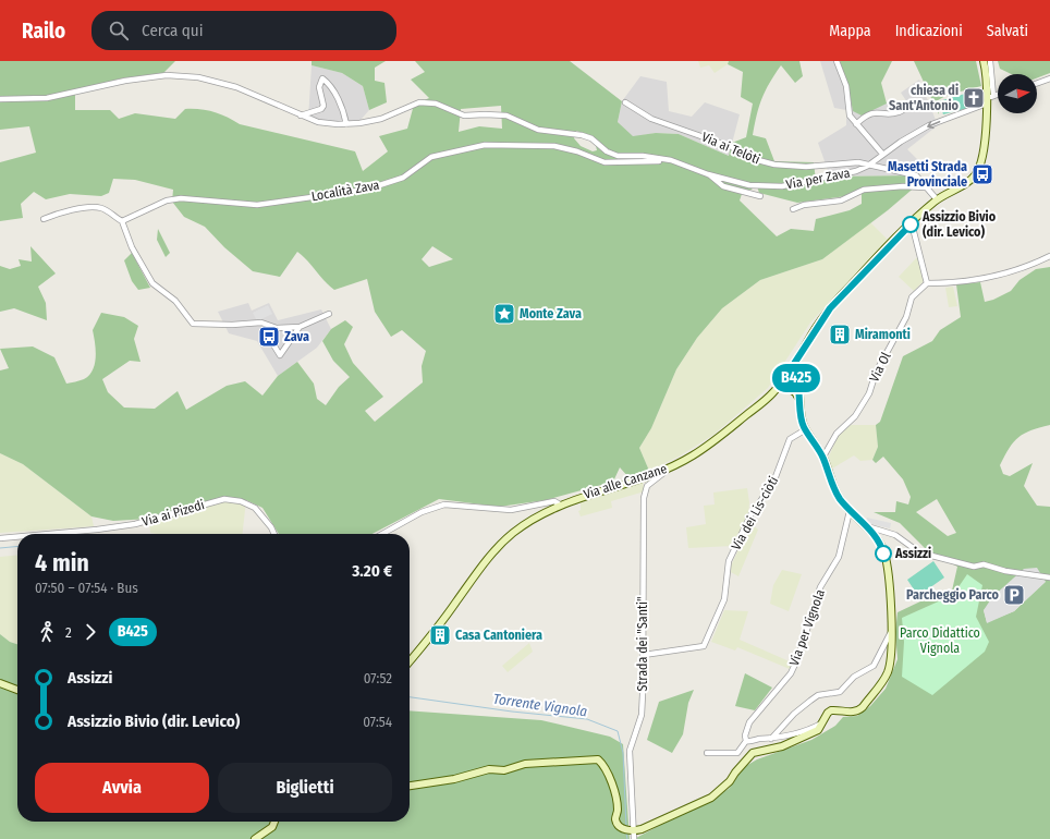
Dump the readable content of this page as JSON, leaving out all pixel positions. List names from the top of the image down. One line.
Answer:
{"streets":{"street":["Via ai Telòti","Via per Zava","Località Zava","Via Ol","Via alle Canzane","Via ai Pizedi","Via dei Lis-ciòti","Via per Vignola","Strada dei \"Santi\""]},"crossings":[["Via ai Telòti","Via per Zava"],["Via ai Telòti","Via alle Canzane"],["Via per Zava","Località Zava"],["Via alle Canzane","Strada dei \"Santi\""],["Via dei Lis-ciòti","Strada dei \"Santi\""]],"water":["Torrente Vignola"],"parks":["Parco Didattico Vignola"],"places":{"church":["chiesa di Sant'Antonio"],"bus stop":["Masetti Strada Provinciale","Zava"],"other":["Assizzio Bivio (dir. Levico)","Assizzi"],"place":["Monte Zava"],"building":["Miramonti","Casa Cantoniera"],"parking":["Parcheggio Parco"]},"lines":["bus line B425"],"north":"right","page":{"header":"Railo","search":"Cerca qui","nav":["Mappa","Indicazioni","Salvati"],"on_map":"B425","heading":["4 min","07:50 – 07:54 · Bus","3.20 €"],"legs":["2","B425"],"list":[{"name":"Assizzi","value":"07:52"},{"name":"Assizzio Bivio (dir. Levico)","value":"07:54"}],"buttons":["Avvia","Biglietti"]}}
